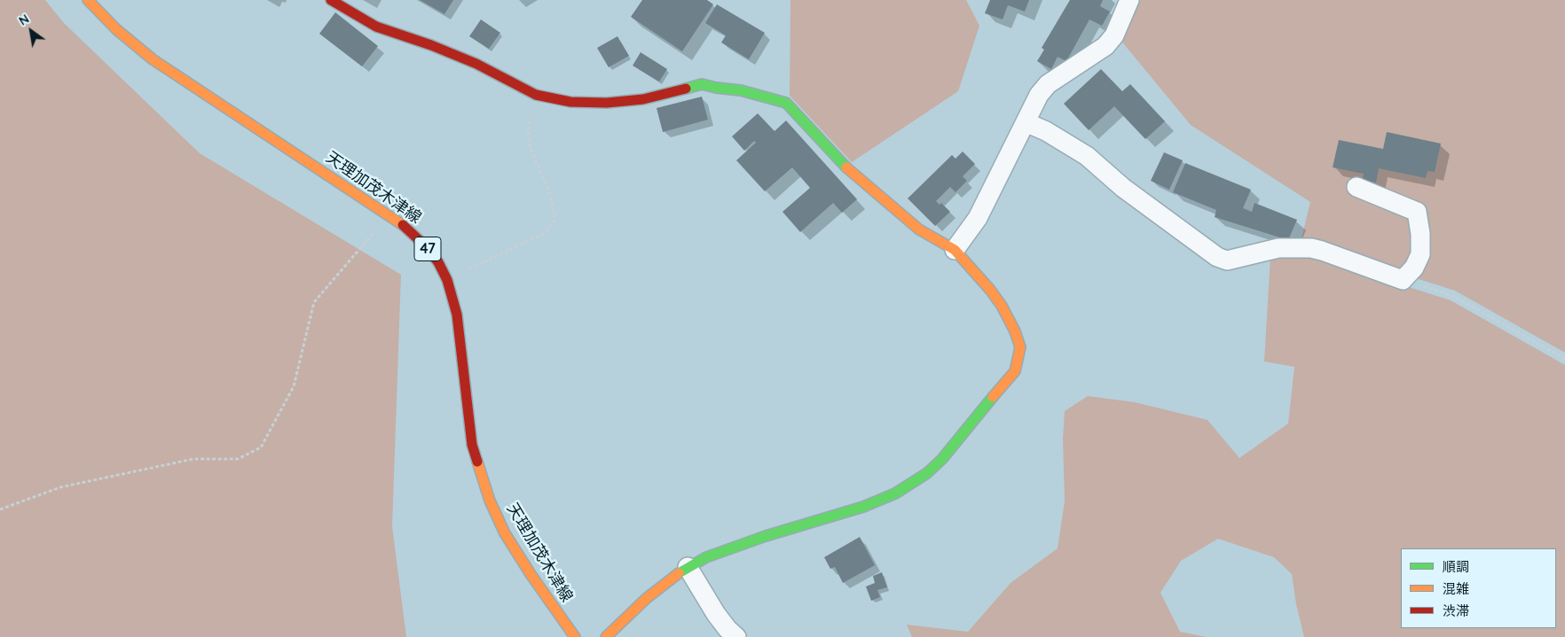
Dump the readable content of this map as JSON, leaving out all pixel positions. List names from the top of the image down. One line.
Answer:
{"streets":{"street":["天理加茂木津線","47"]},"legend":["順調","混雑","渋滞"],"north":"top left"}
